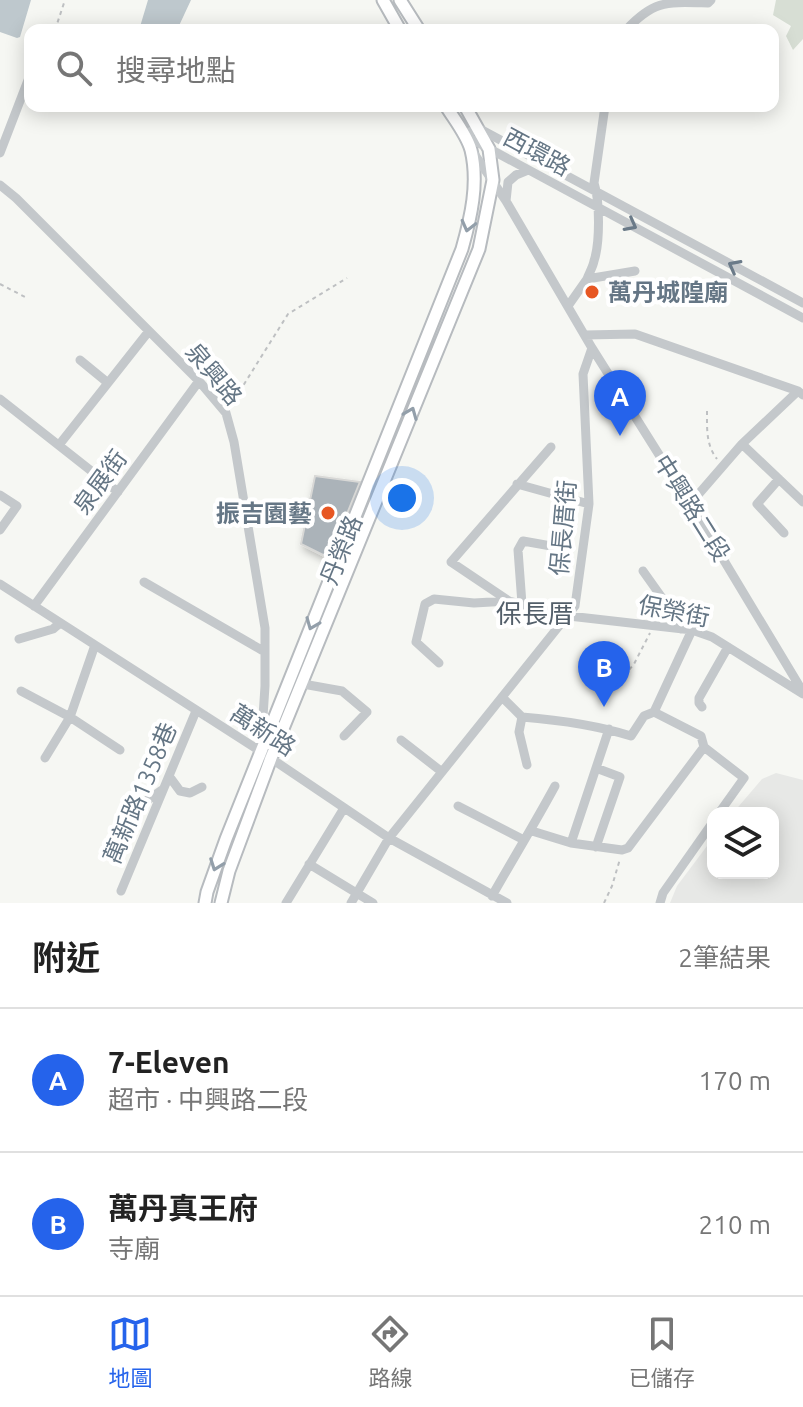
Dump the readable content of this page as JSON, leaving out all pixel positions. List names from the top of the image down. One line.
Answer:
{"streets":{"main road":["中興路二段","丹榮路"],"street":["西環路","泉興路","泉展街","保長厝街","保榮街","萬新路","萬新路1358巷"]},"crossings":[["西環路","中興路二段"],["泉興路","泉展街"],["泉興路","丹榮路"],["泉興路","萬新路"],["泉展街","萬新路"],["中興路二段","保長厝街"],["中興路二段","丹榮路"],["中興路二段","保榮街"],["保長厝街","保榮街"],["保長厝街","萬新路"],["丹榮路","萬新路"],["萬新路","萬新路1358巷"]],"districts":["保長厝"],"places":["萬丹城隍廟","振吉園藝"],"page":{"search":"搜尋地點","pins":["A","B"],"heading":["附近","2筆結果"],"list":[{"mark":"A","name":"7-Eleven","note":"超市 · 中興路二段","value":"170 m"},{"mark":"B","name":"萬丹真王府","note":"寺廟","value":"210 m"}],"nav":["地圖","路線","已儲存"]}}
